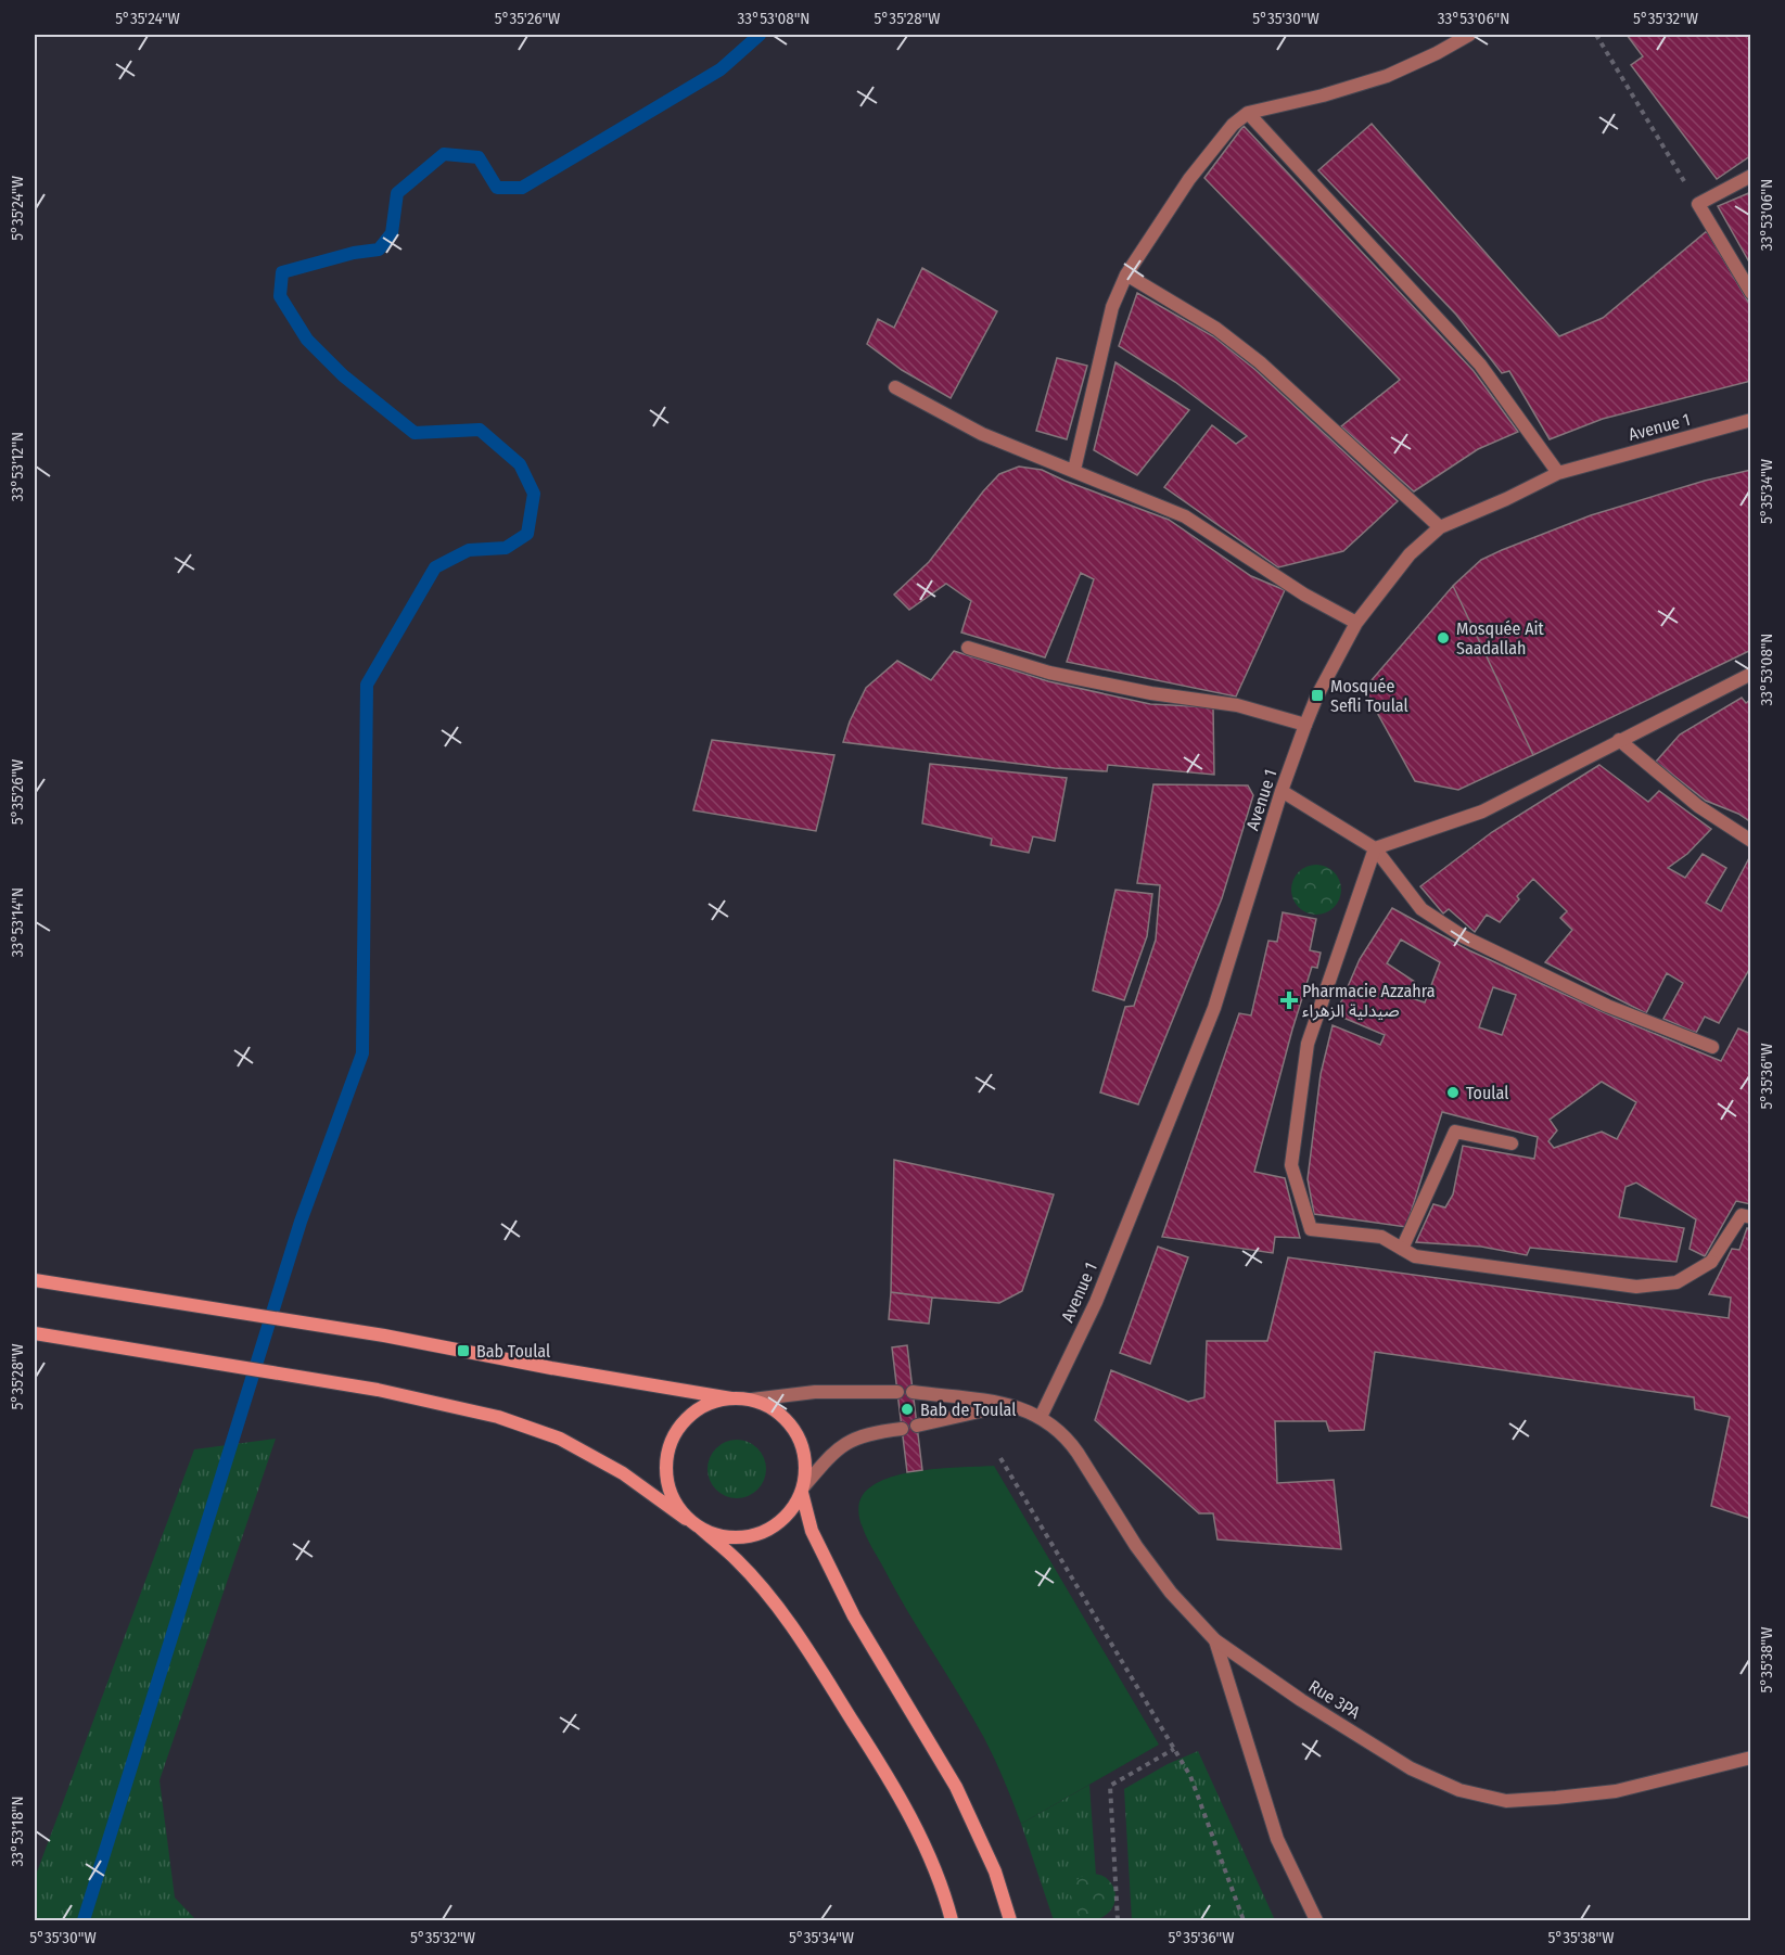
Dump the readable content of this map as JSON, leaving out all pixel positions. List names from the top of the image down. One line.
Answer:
{"streets":{"street":["Avenue 1","Rue 3PA"]},"crossings":[["Avenue 1","Rue 3PA"]],"places":{"other":["Mosquée Ait Saadallah","Toulal","Bab de Toulal"],"transit":["Mosquée Sefli Toulal","Bab Toulal"],"health":["Pharmacie Azzahra صيدلية الزهراء"]},"coordinates":["5°35'24\"W","5°35'26\"W","33°53'08\"N","5°35'28\"W","5°35'30\"W","33°53'06\"N","5°35'32\"W","33°53'12\"N","5°35'34\"W","33°53'14\"N","5°35'36\"W","5°35'38\"W","33°53'18\"N"]}
